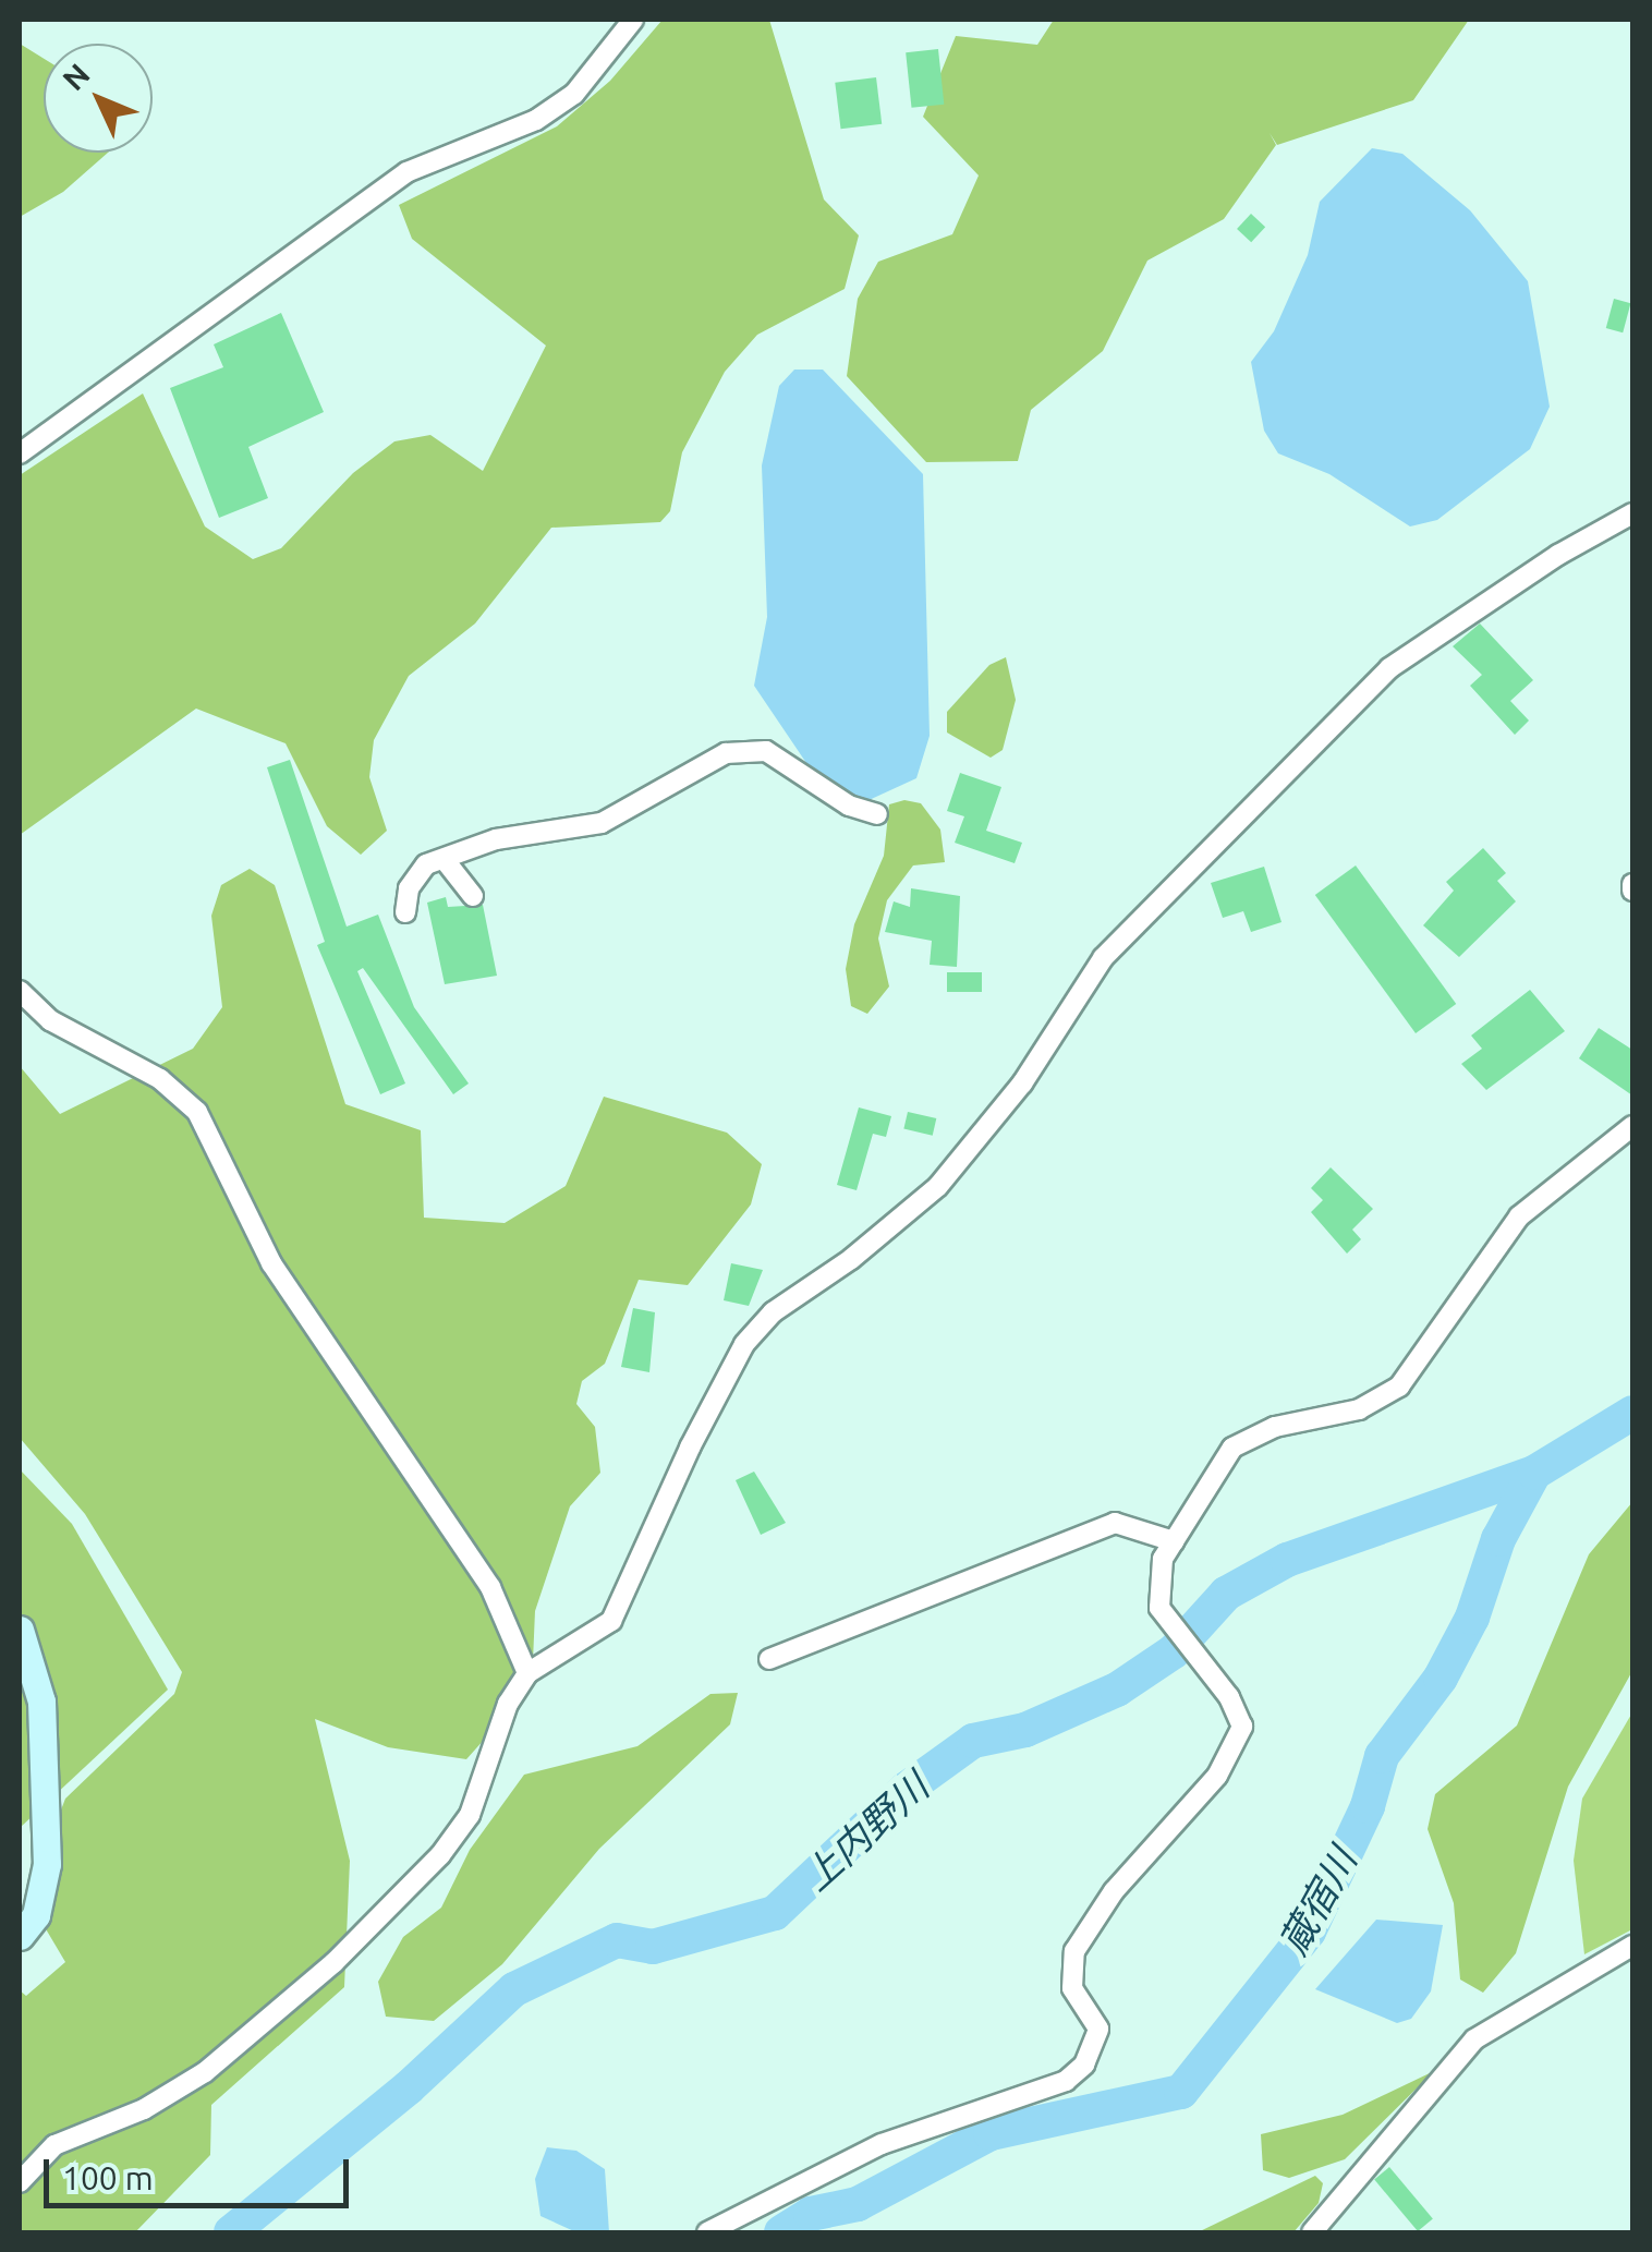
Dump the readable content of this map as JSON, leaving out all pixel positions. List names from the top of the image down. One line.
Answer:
{"water":["上内野川","蔵宿川"],"scale_bar":"100 m","north":"top left"}
